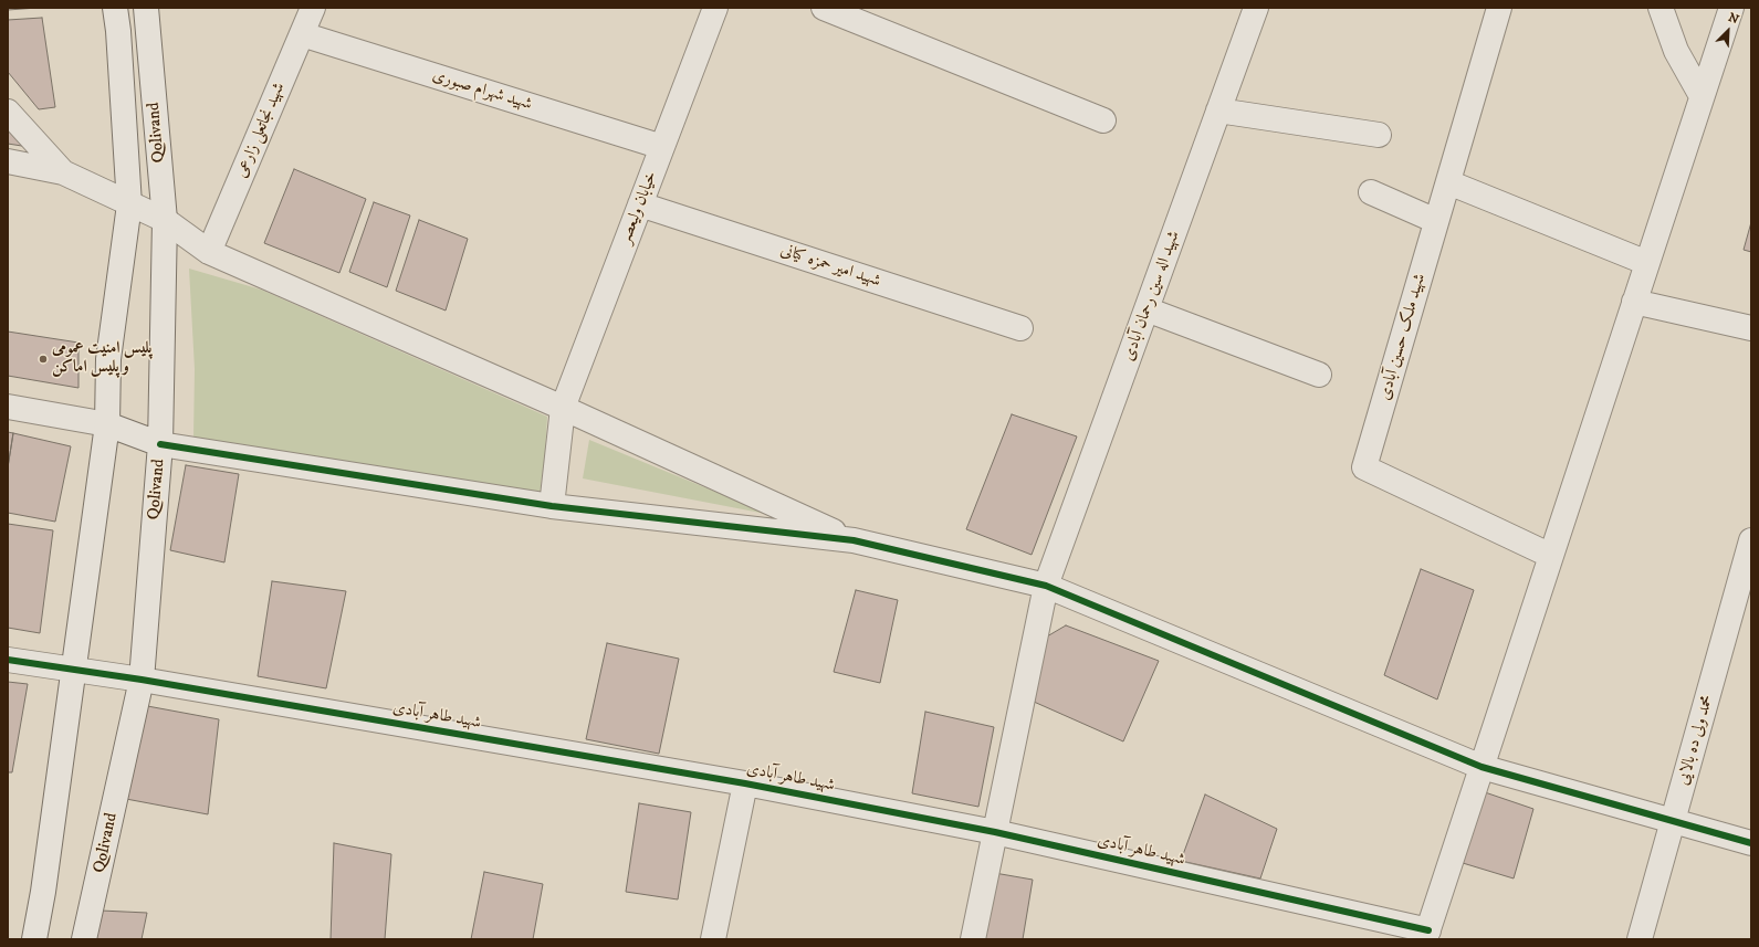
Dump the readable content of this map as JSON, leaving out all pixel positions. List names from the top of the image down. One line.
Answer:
{"streets":{"street":["شهید شهرام صبوری","شهید نجاتعلی زارعی","Qolivand","خیابان ولیعصر","شهید امیر حمزه کیانی","شهید اله سین رحمان آبادی","شهید ملک حسین آبادی","شهید طاهر آبادی","محمد ولی ده بالایی"]},"crossings":[["شهید شهرام صبوری","شهید نجاتعلی زارعی"],["شهید شهرام صبوری","خیابان ولیعصر"],["Qolivand","شهید طاهر آبادی"],["خیابان ولیعصر","شهید امیر حمزه کیانی"],["شهید اله سین رحمان آبادی","شهید طاهر آبادی"]],"places":["پلیس امنیت عمومی و پلیس اماکن"],"north":"top right"}
